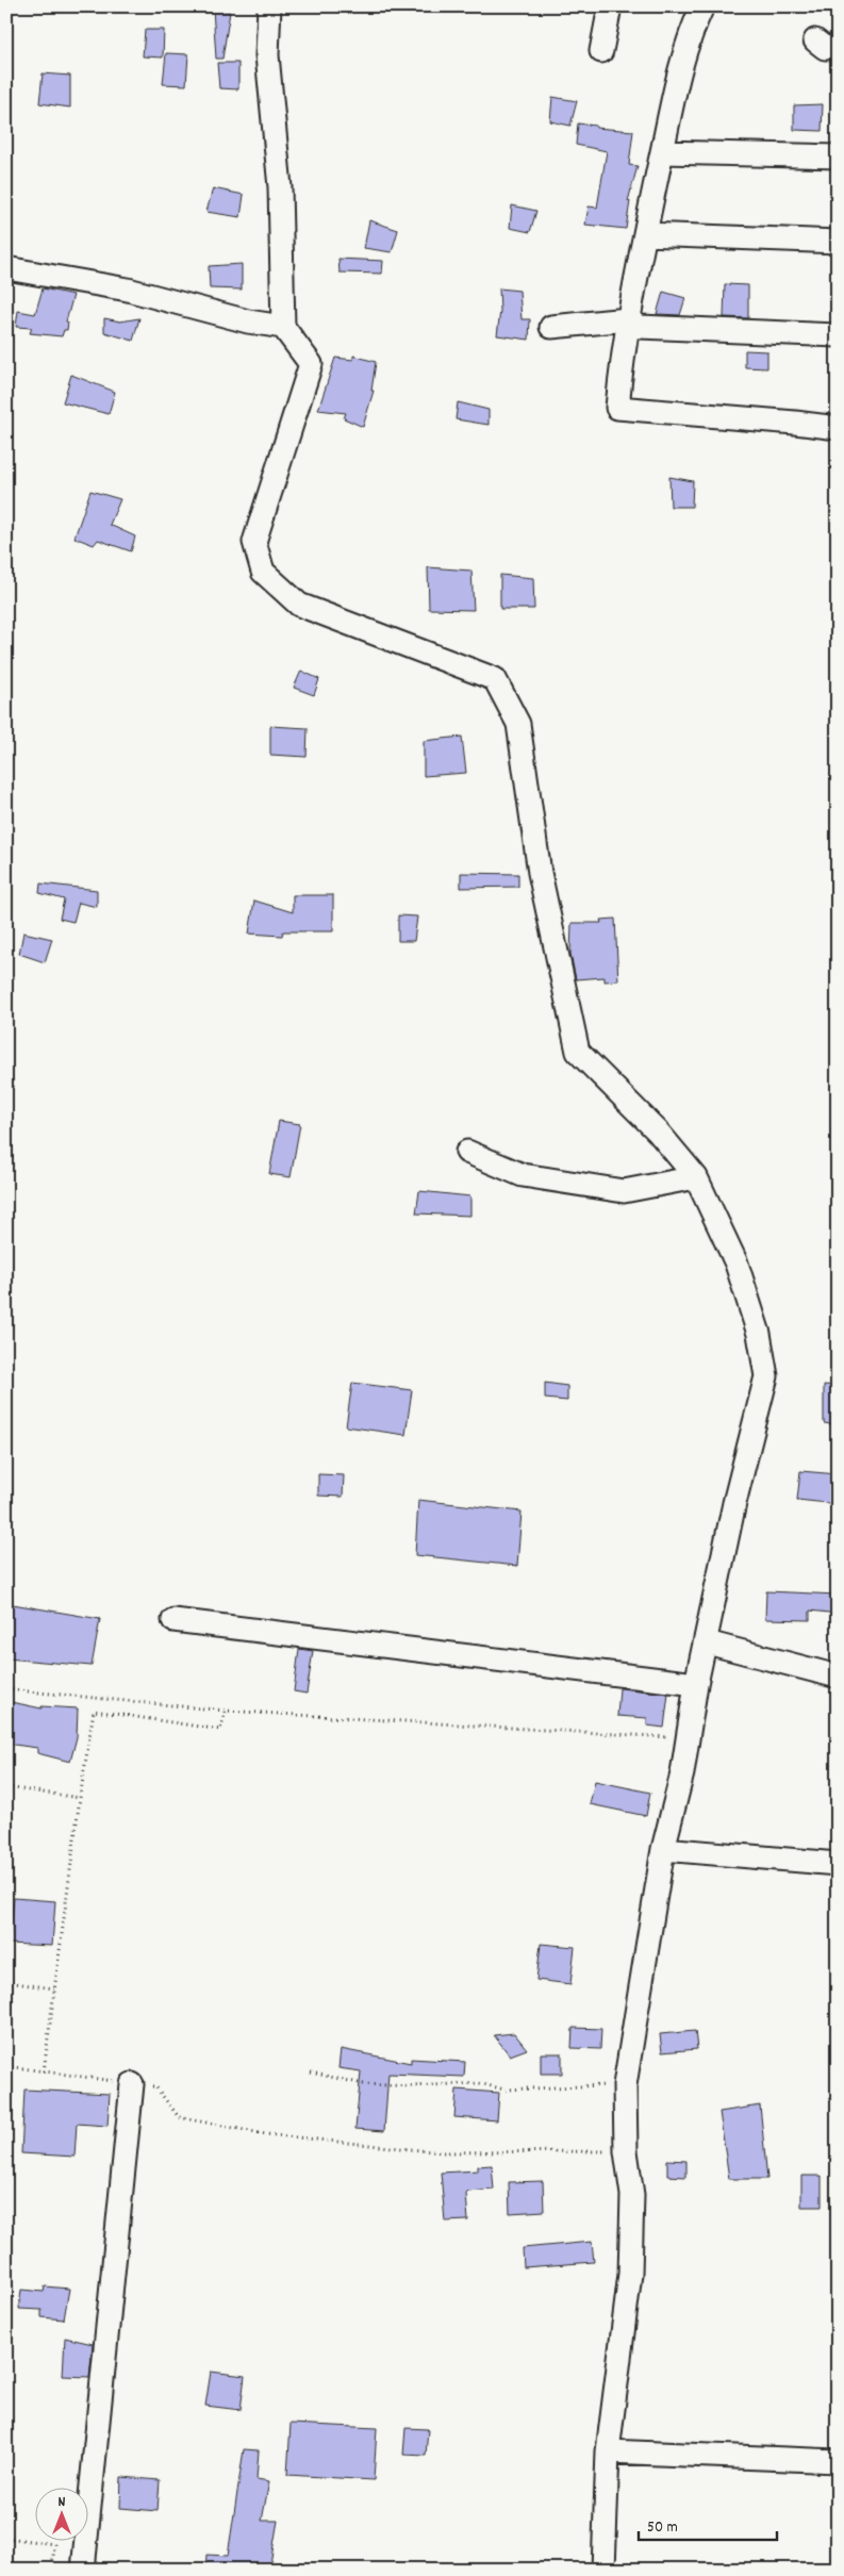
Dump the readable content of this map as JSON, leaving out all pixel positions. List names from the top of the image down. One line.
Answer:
{"scale_bar":"50 m","north":"top"}
